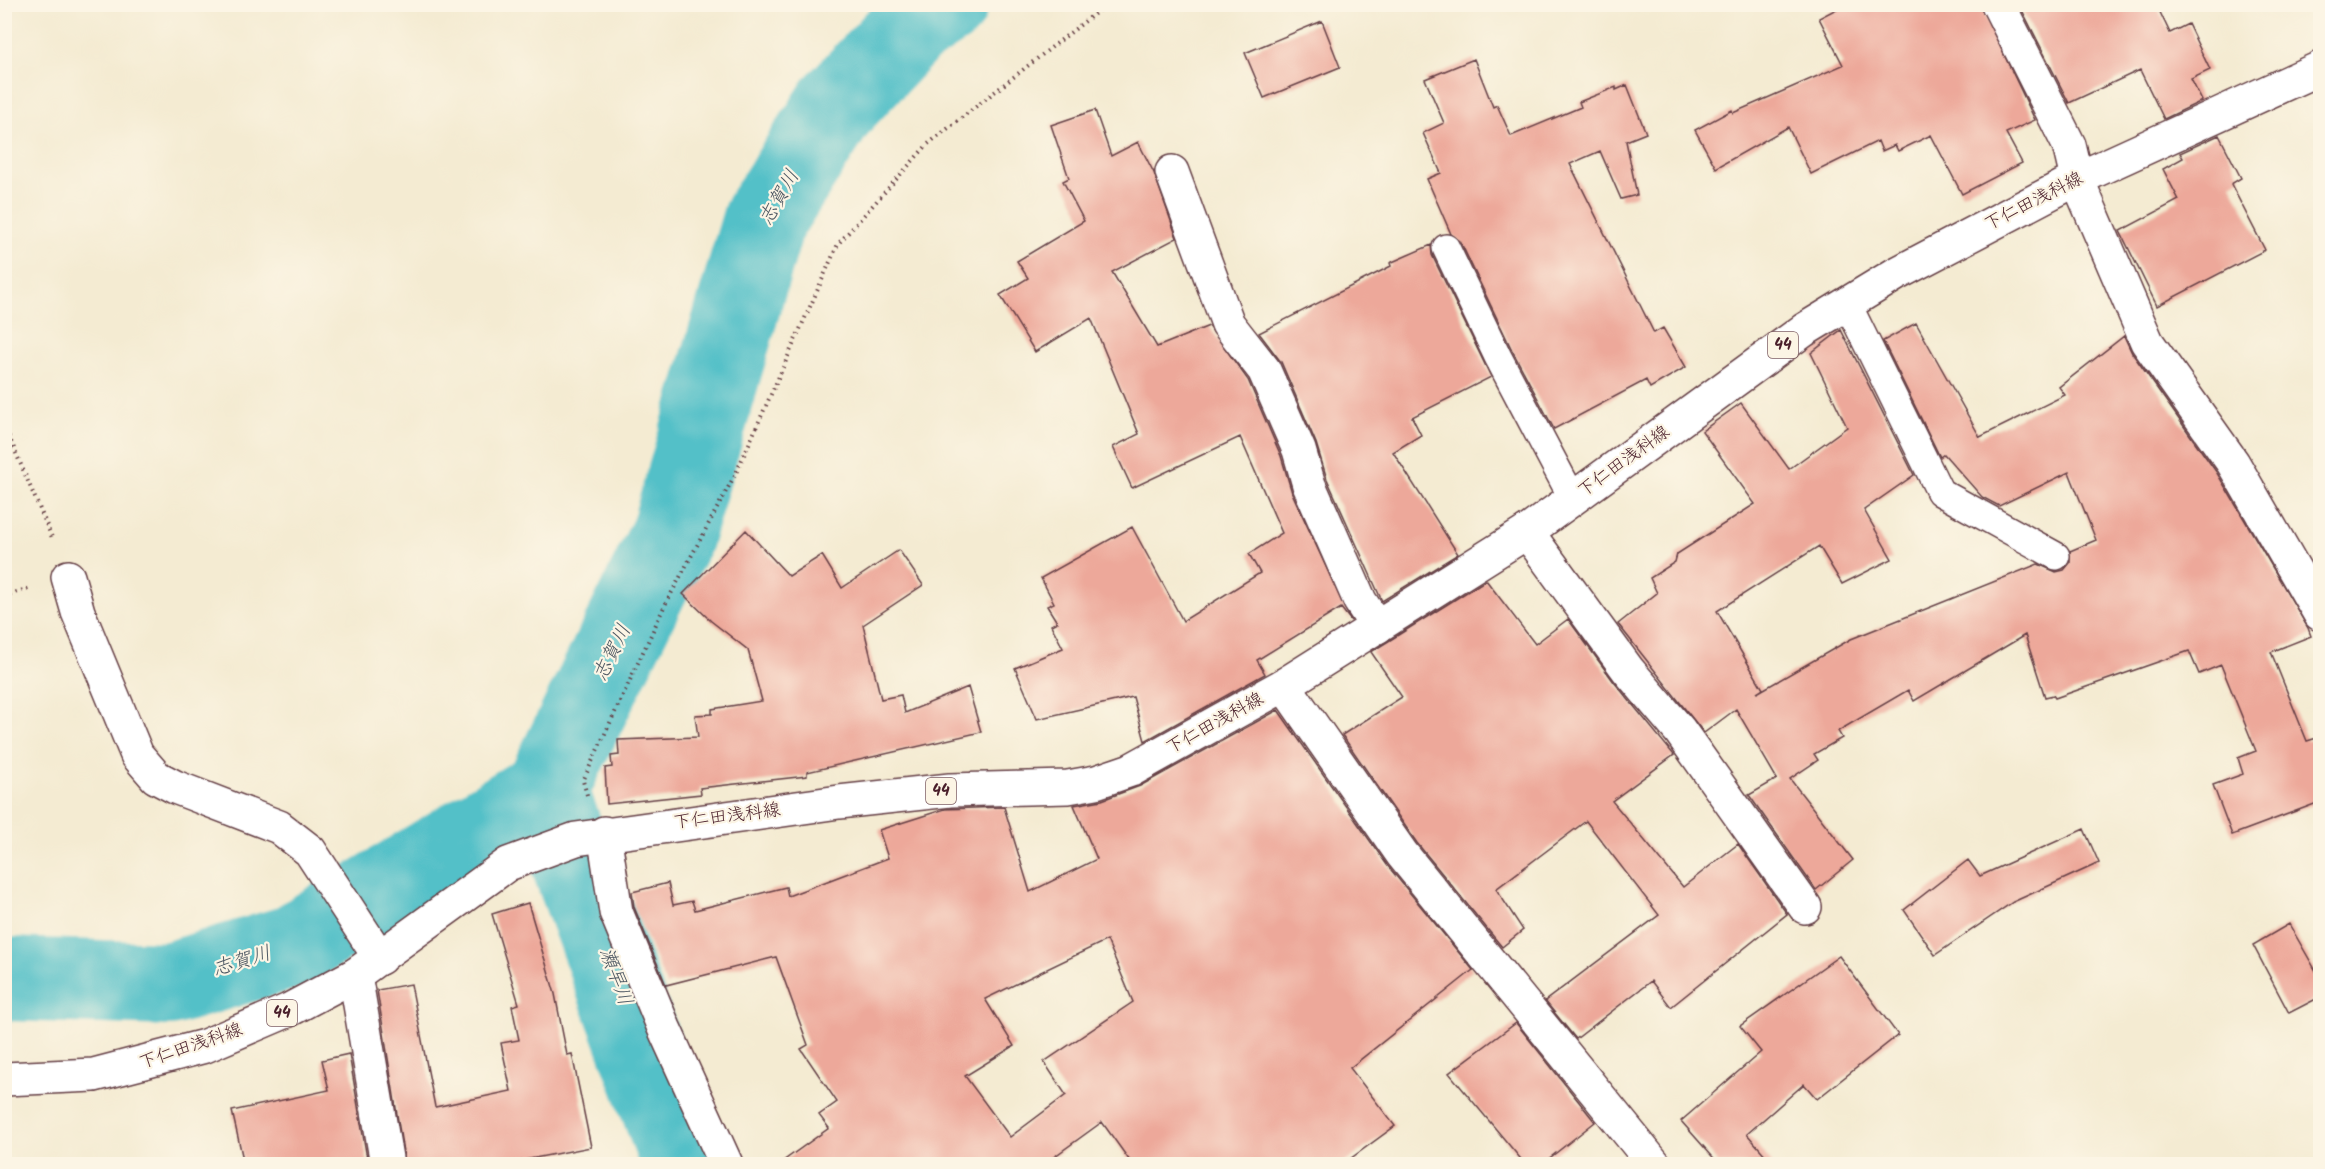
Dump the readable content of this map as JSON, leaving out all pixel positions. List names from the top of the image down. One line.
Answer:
{"streets":{"street":["下仁田浅科線","44"]},"water":["志賀川","瀬早川"]}
